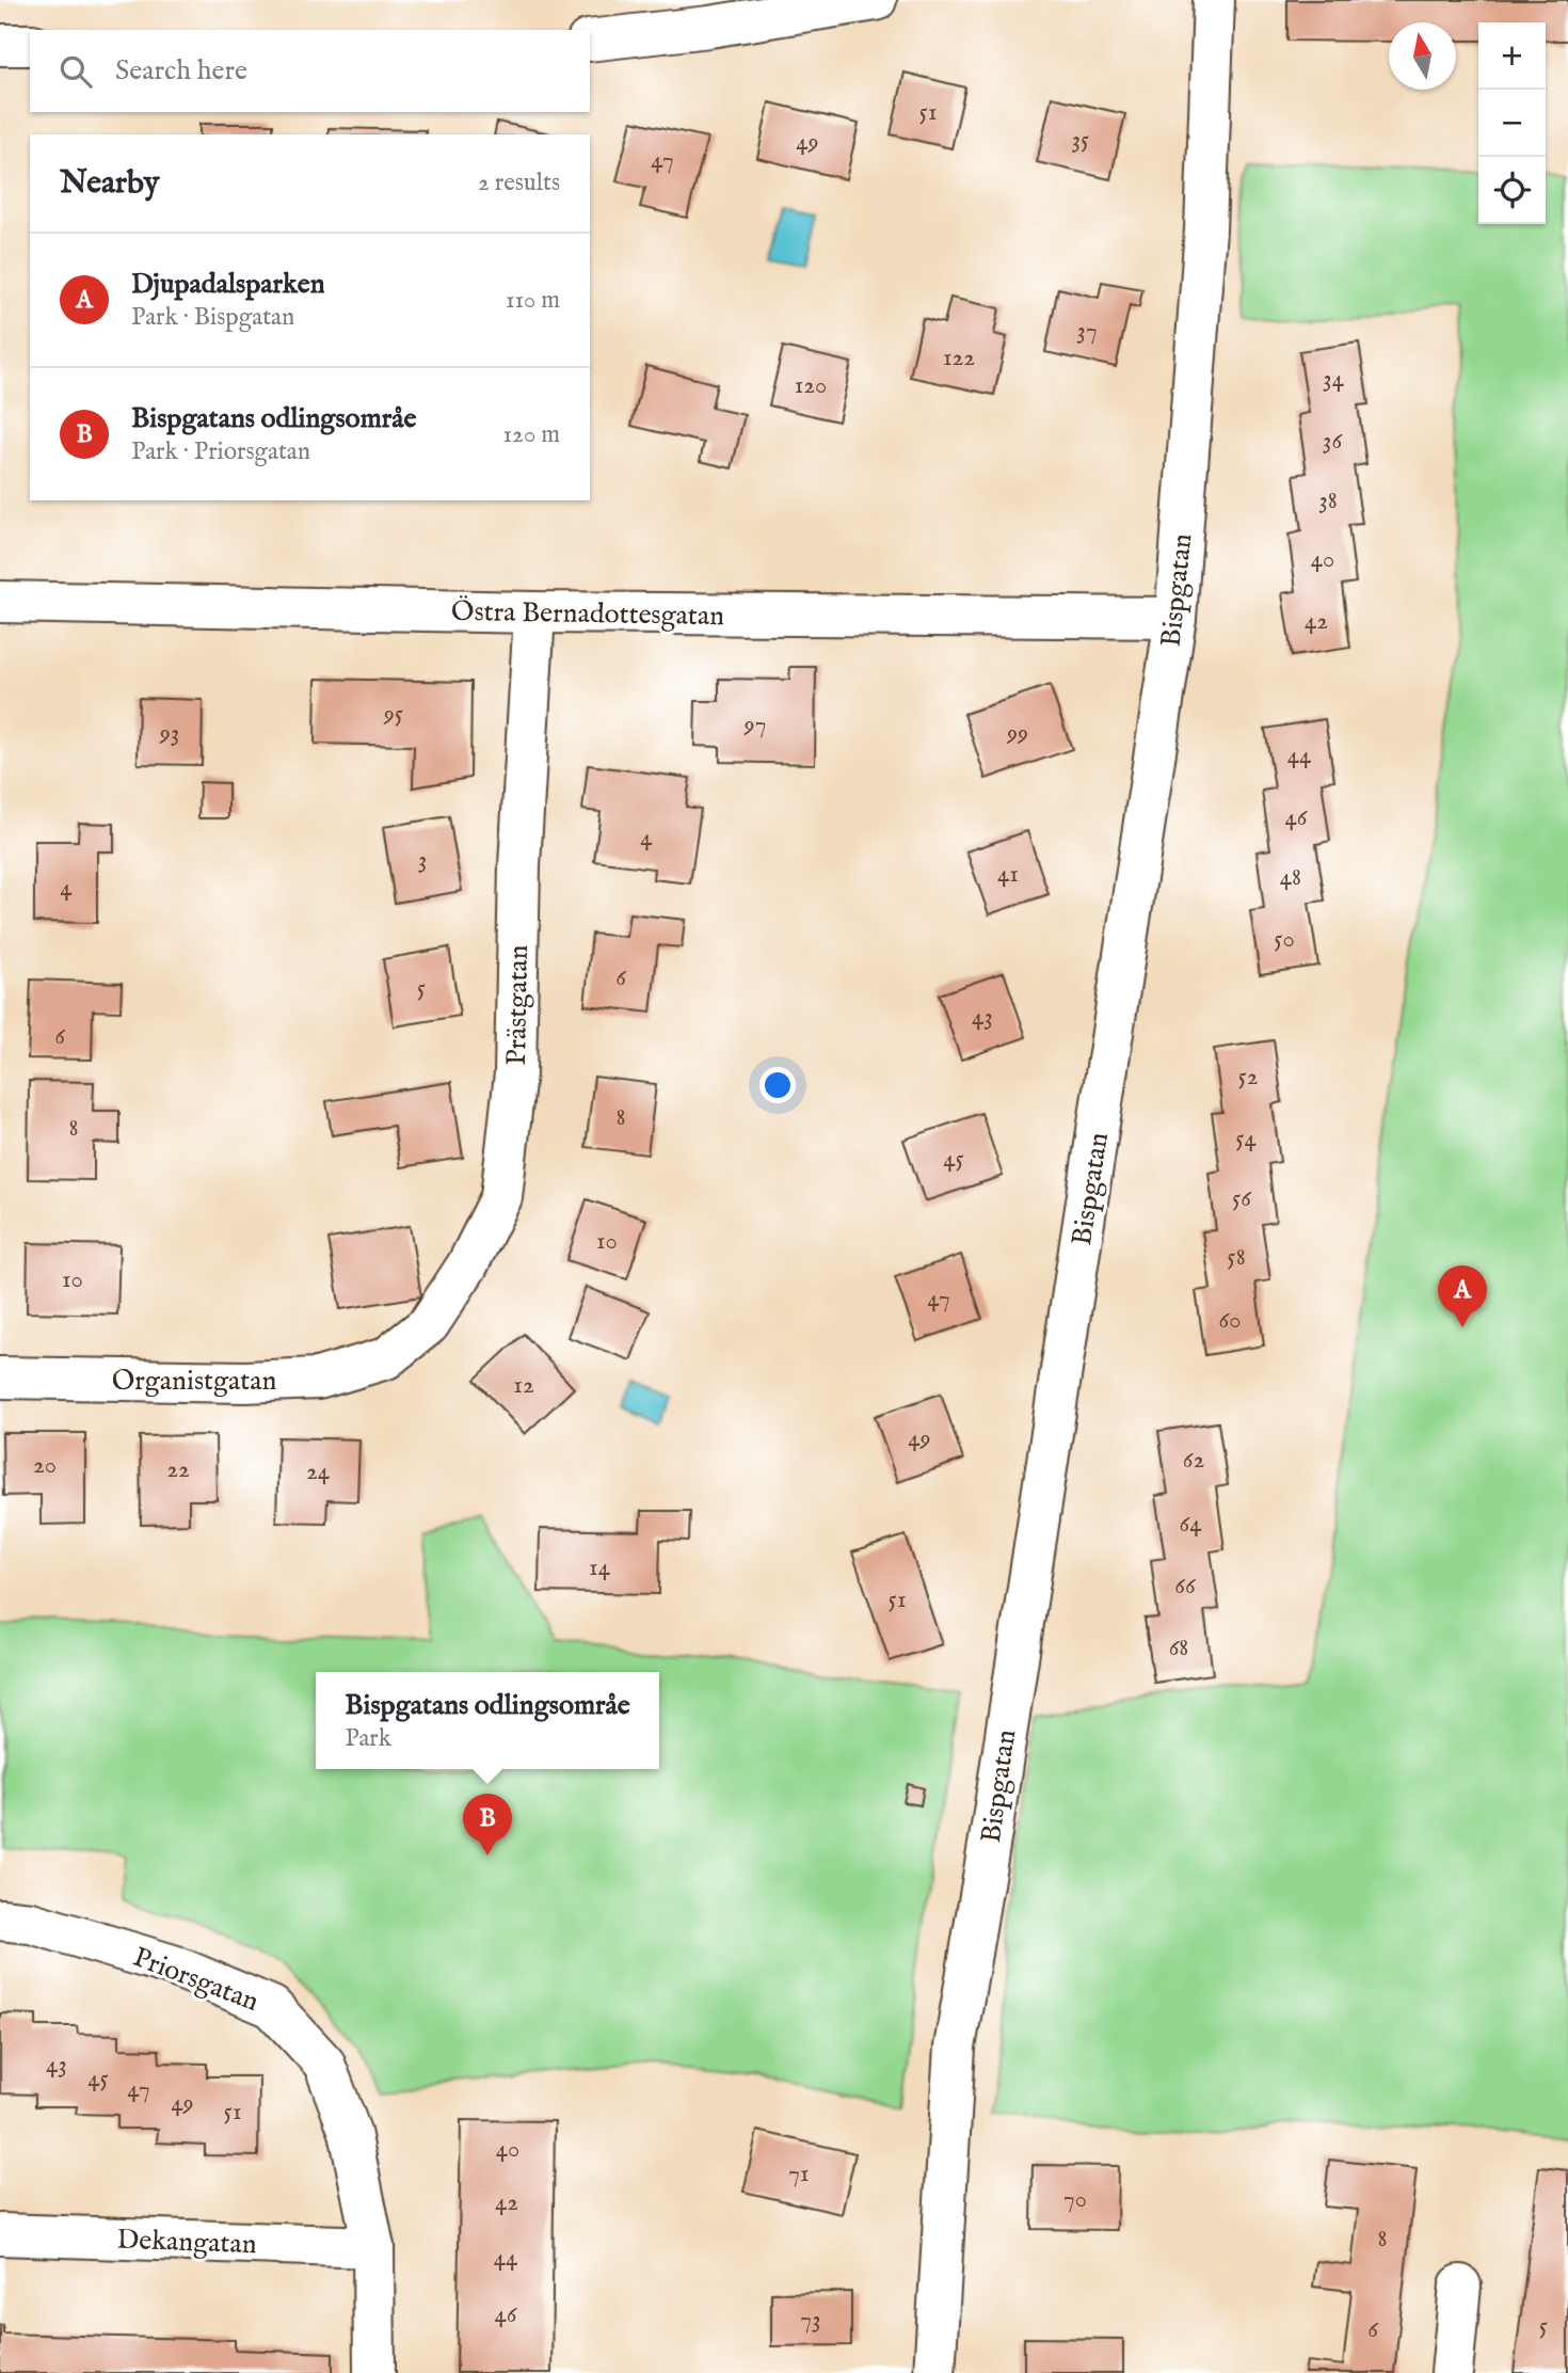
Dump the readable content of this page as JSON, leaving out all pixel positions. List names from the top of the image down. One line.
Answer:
{"streets":{"street":["Bispgatan","Östra Bernadottesgatan","Prästgatan","Organistgatan","Priorsgatan","Dekangatan"]},"crossings":[["Bispgatan","Östra Bernadottesgatan"],["Östra Bernadottesgatan","Prästgatan"],["Prästgatan","Organistgatan"],["Priorsgatan","Dekangatan"]],"house_numbers":["51","35","49","47","37","122","34","120","36","38","40","42","95","97","93","99","44","46","4","3","41","48","4","50","6","5","43","6","52","8","8","54","45","56","10","58","10","47","60","12","49","62","20","22","24","64","14","66","51","68","43","45","47","49","51","40","71","70","42","8","44","46","73","5","6"],"north":"top","page":{"map_buttons":["+","−"],"search":"Search here","heading":["Nearby","2 results"],"list":[{"mark":"A","name":"Djupadalsparken","note":"Park · Bispgatan","value":"110 m"},{"mark":"B","name":"Bispgatans odlingsområe","note":"Park · Priorsgatan","value":"120 m"}],"pins":["A","B"],"popup":["Bispgatans odlingsområe","Park"]}}
